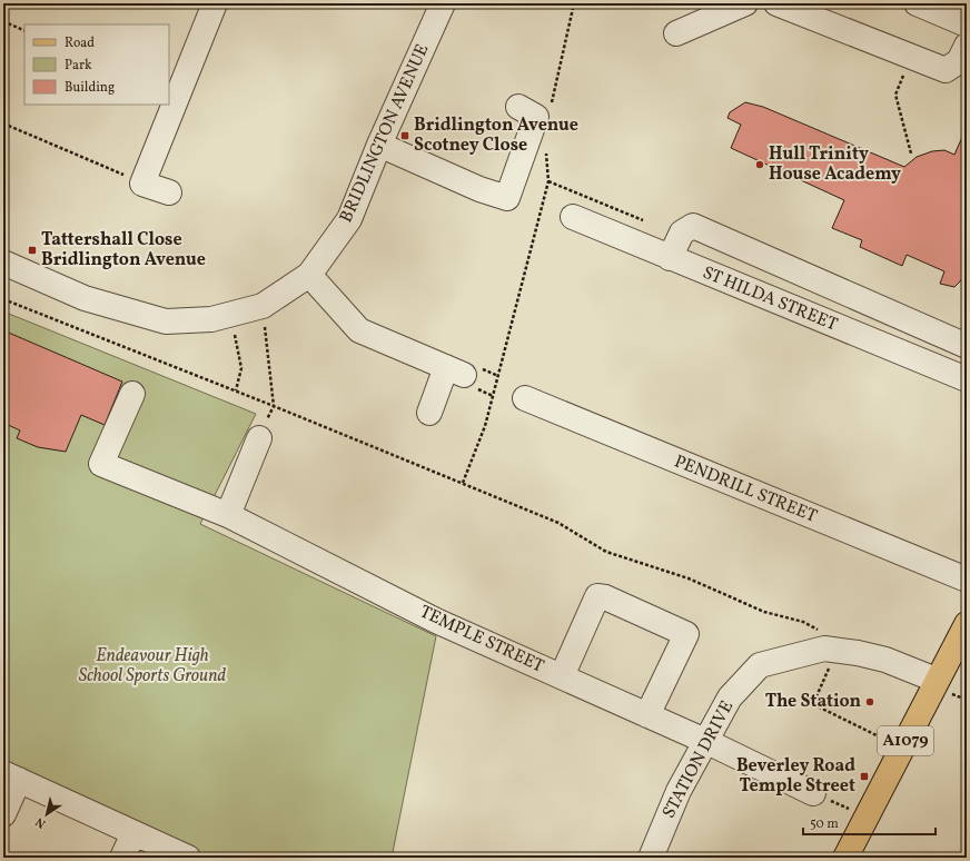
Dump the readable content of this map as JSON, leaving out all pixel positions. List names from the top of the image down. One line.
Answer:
{"streets":{"main road":["A1079"],"street":["BRIDLINGTON AVENUE","ST HILDA STREET","PENDRILL STREET","TEMPLE STREET","STATION DRIVE"]},"crossings":[["TEMPLE STREET","STATION DRIVE"],["A1079","STATION DRIVE"]],"parks":["Endeavour High School Sports Ground"],"places":{"transit":["Bridlington Avenue Scotney Close","Tattershall Close Bridlington Avenue","Beverley Road Temple Street"],"other":["Hull Trinity House Academy","The Station"]},"legend":["Road","Park","Building"],"scale_bar":"50 m","north":"bottom left"}
